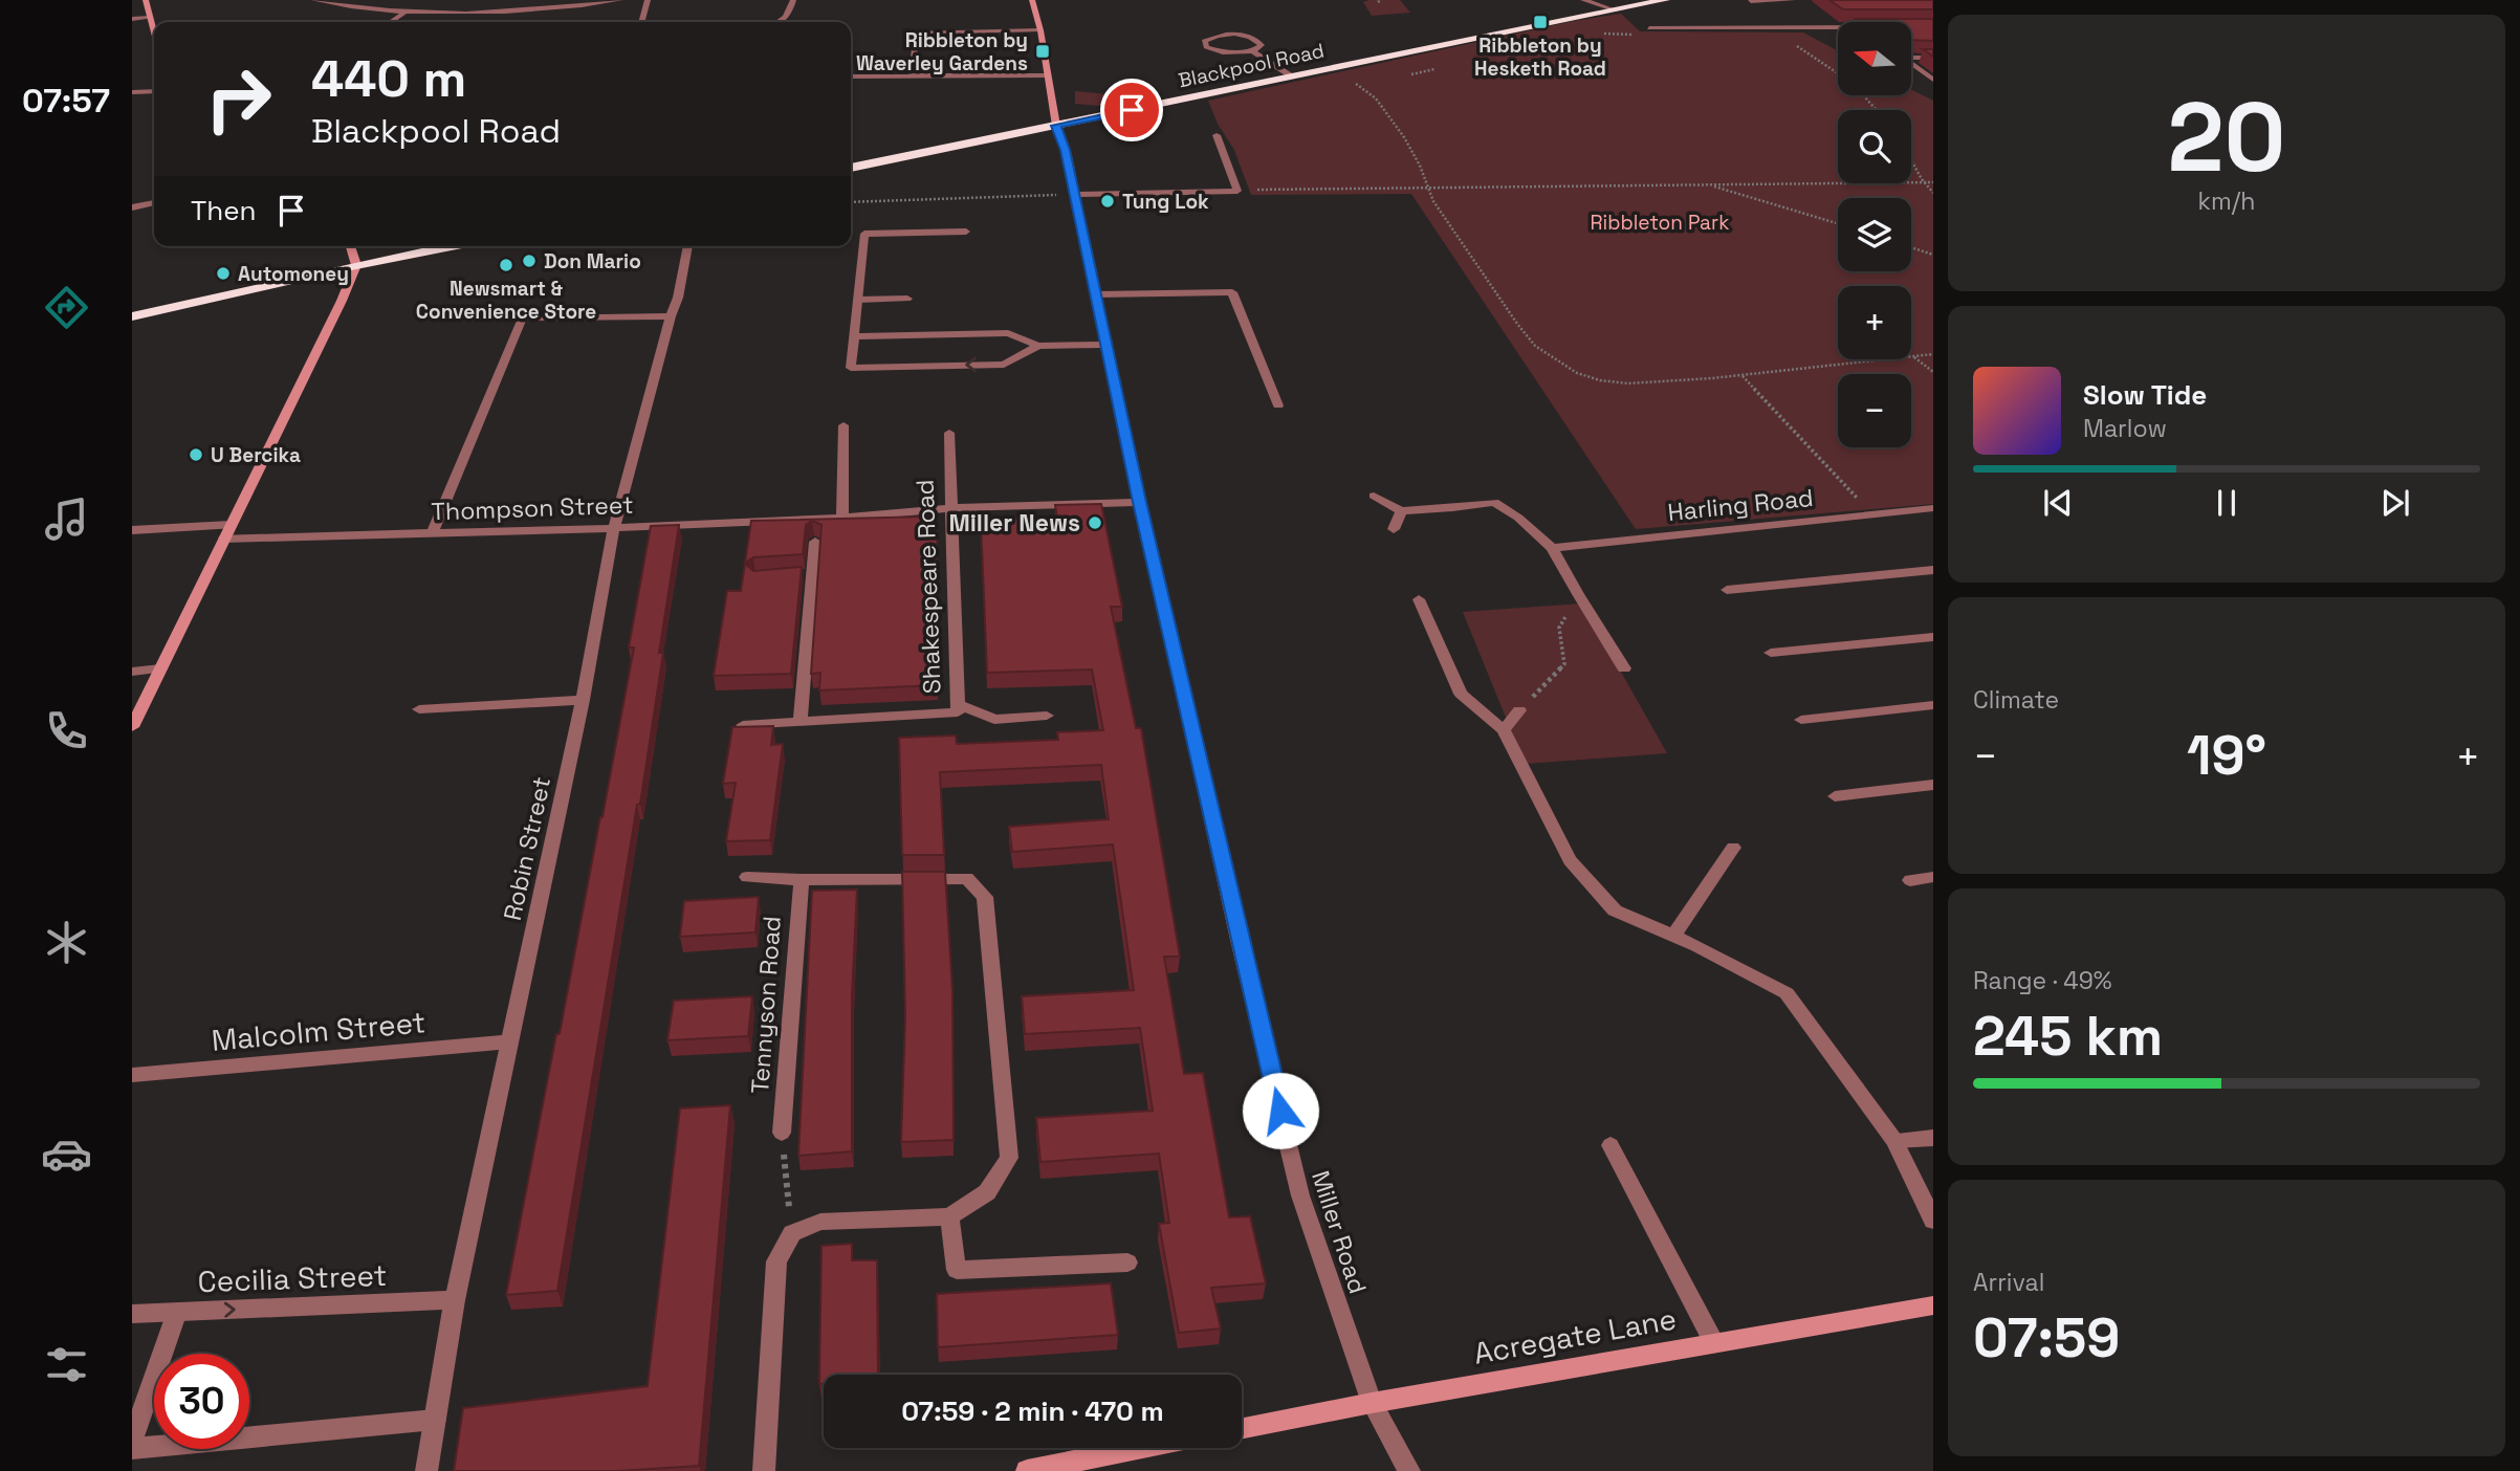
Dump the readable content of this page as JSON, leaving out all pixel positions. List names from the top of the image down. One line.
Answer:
{"streets":{"highway":["Blackpool Road"],"main road":["Miller Road","Acregate Lane"],"street":["Harling Road","Thompson Street","Shakespeare Road","Robin Street","Tennyson Road","Malcolm Street","Cecilia Street"]},"crossings":[["Blackpool Road","Miller Road"],["Thompson Street","Shakespeare Road"],["Thompson Street","Robin Street"],["Thompson Street","Miller Road"],["Robin Street","Malcolm Street"],["Robin Street","Cecilia Street"],["Miller Road","Acregate Lane"]],"parks":["Ribbleton Park"],"places":{"transit":["Ribbleton by Hesketh Road","Ribbleton by Waverley Gardens"],"other":["Tung Lok","Don Mario","Newsmart & Convenience Store","Automoney","U Bercika","Miller News"]},"north":"left","page":{"tabs":"07:57","tile":[["20","km/h"],"Climate",["Range · 49%","245 km"],["Arrival","07:59"]],"map_buttons":["+","−"],"turn":["440 m","Blackpool Road"],"then":"Then","song":["Slow Tide","Marlow"],"heat":["−","19°","+"],"limit":"30","trip":"07:59 · 2 min · 470 m"}}
